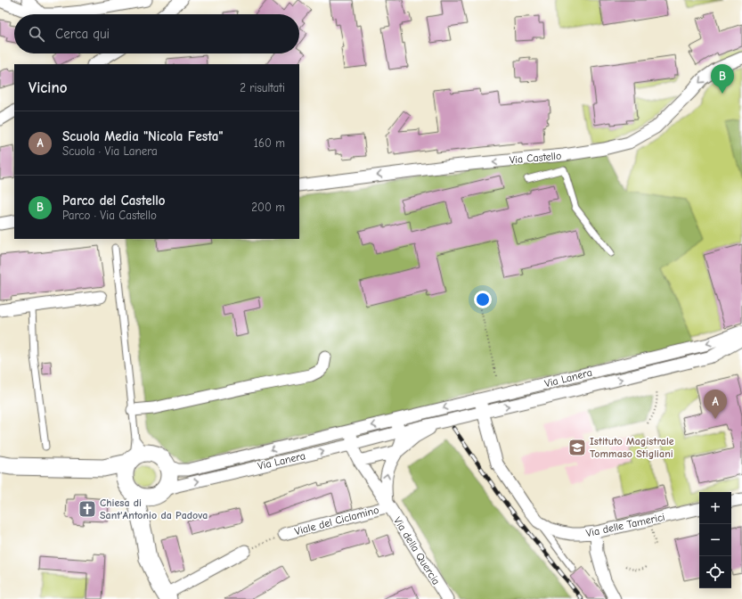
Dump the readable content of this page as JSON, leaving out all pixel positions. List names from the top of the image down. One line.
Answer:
{"streets":{"street":["Via Castello","Via Lanera","Viale del Ciclamino","Via delle Tamerici","Via della Quercia"]},"crossings":[["Via Lanera","Via delle Tamerici"],["Via Lanera","Via della Quercia"],["Viale del Ciclamino","Via della Quercia"]],"one_way":["Via Castello"],"places":{"school or university":["Istituto Magistrale Tommaso Stigliani"],"church":["Chiesa di Sant'Antonio da Padova"]},"page":{"search":"Cerca qui","pins":["B","A"],"heading":["Vicino","2 risultati"],"list":[{"mark":"A","name":"Scuola Media \"Nicola Festa\"","note":"Scuola · Via Lanera","value":"160 m"},{"mark":"B","name":"Parco del Castello","note":"Parco · Via Castello","value":"200 m"}],"map_buttons":["+","−"]}}
